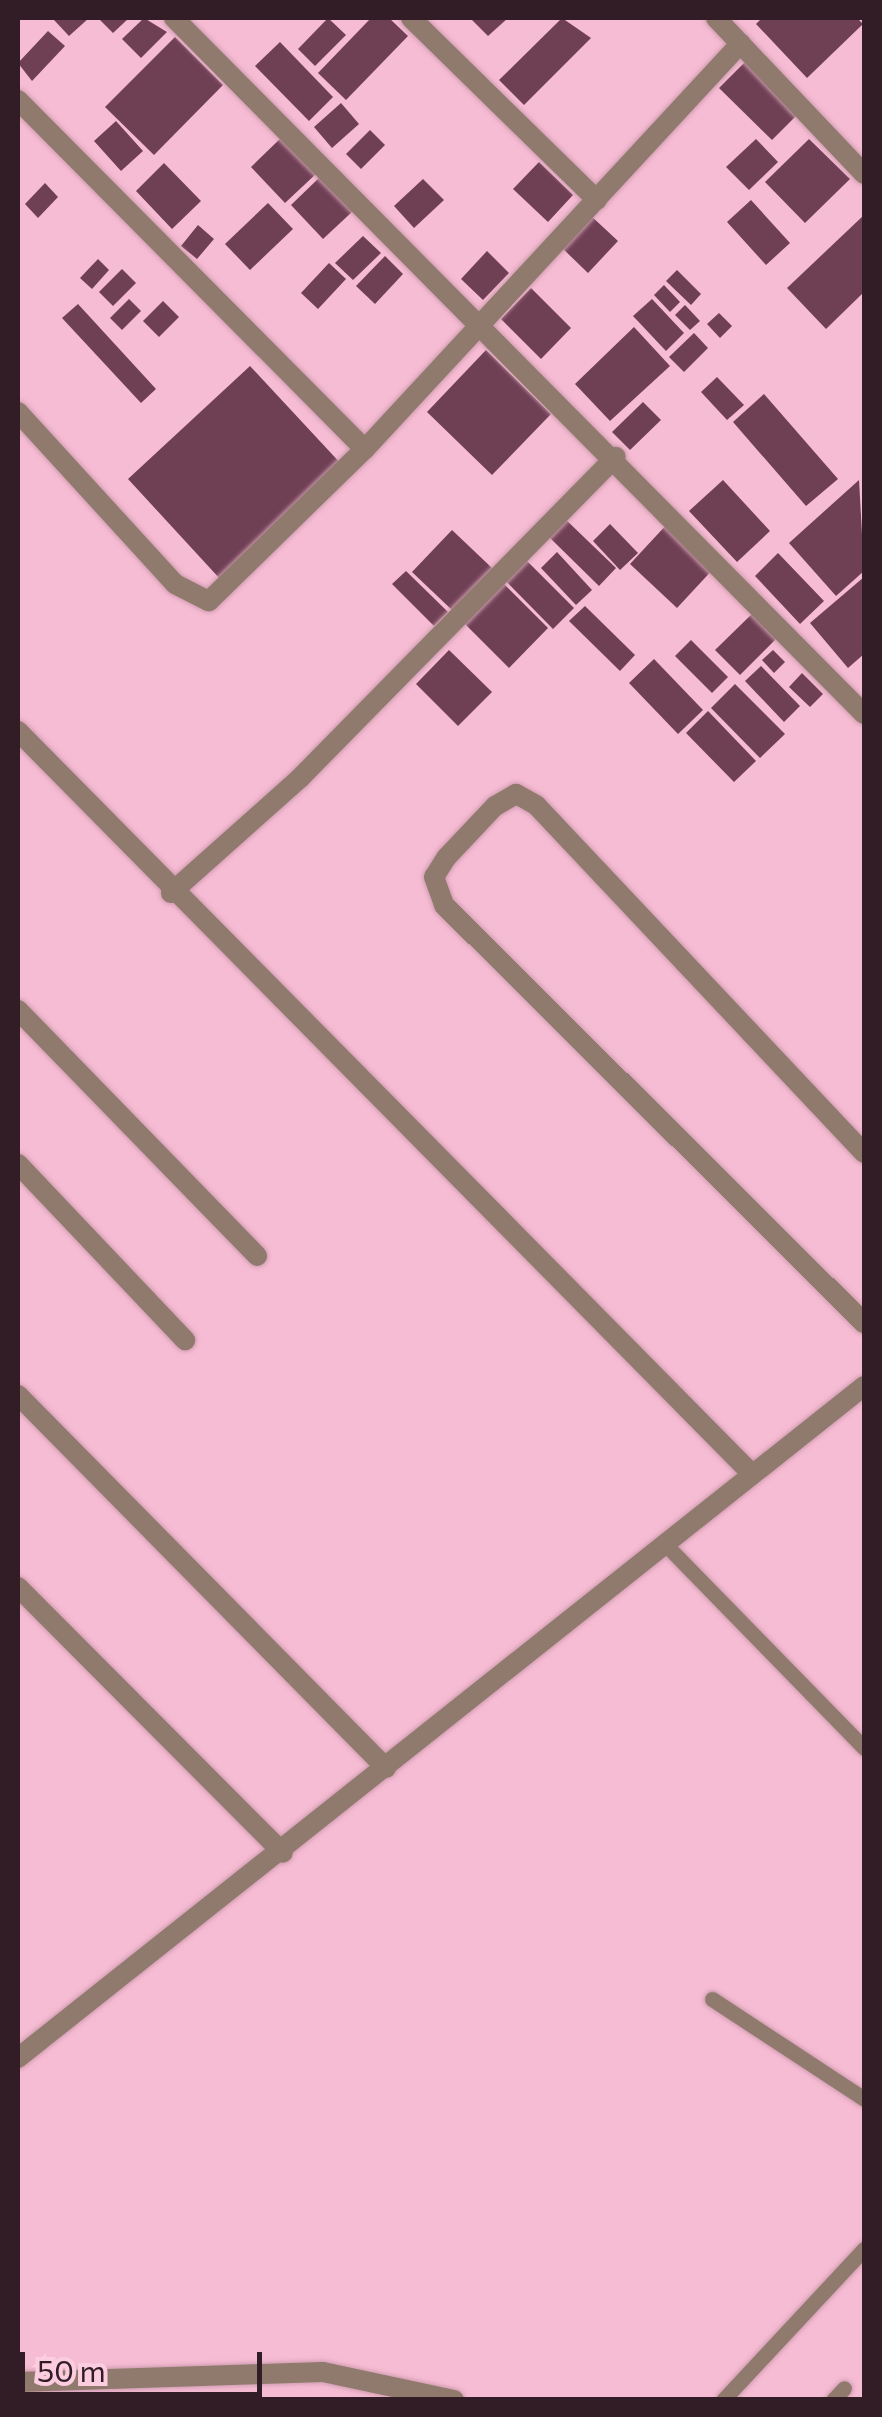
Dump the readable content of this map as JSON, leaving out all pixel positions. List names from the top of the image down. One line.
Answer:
{"scale_bar":"50 m"}
